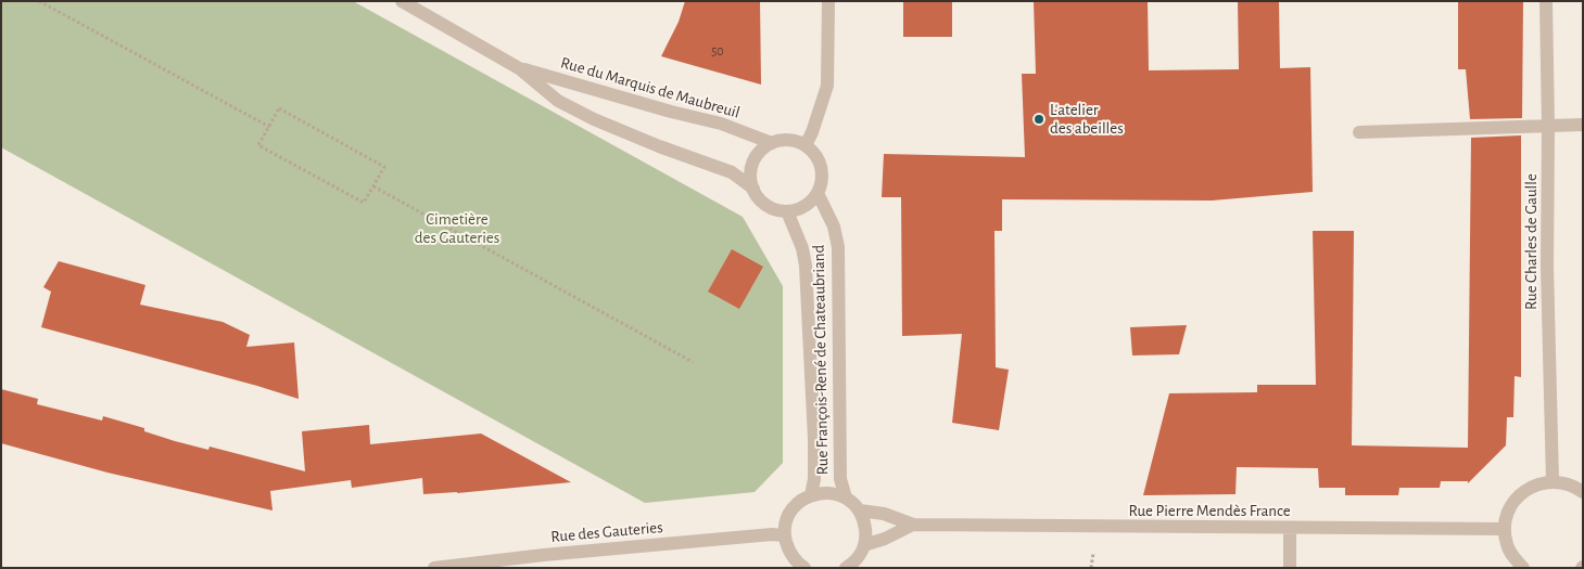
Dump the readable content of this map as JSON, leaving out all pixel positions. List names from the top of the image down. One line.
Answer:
{"streets":{"street":["Rue du Marquis de Maubreuil","Rue Charles de Gaulle","Rue François-René de Chateaubriand","Rue Pierre Mendès France","Rue des Gauteries"]},"crossings":[["Rue du Marquis de Maubreuil","Rue François-René de Chateaubriand"]],"parks":["Cimetière des Gauteries"],"places":["L'atelier des abeilles"],"house_numbers":["50"]}
